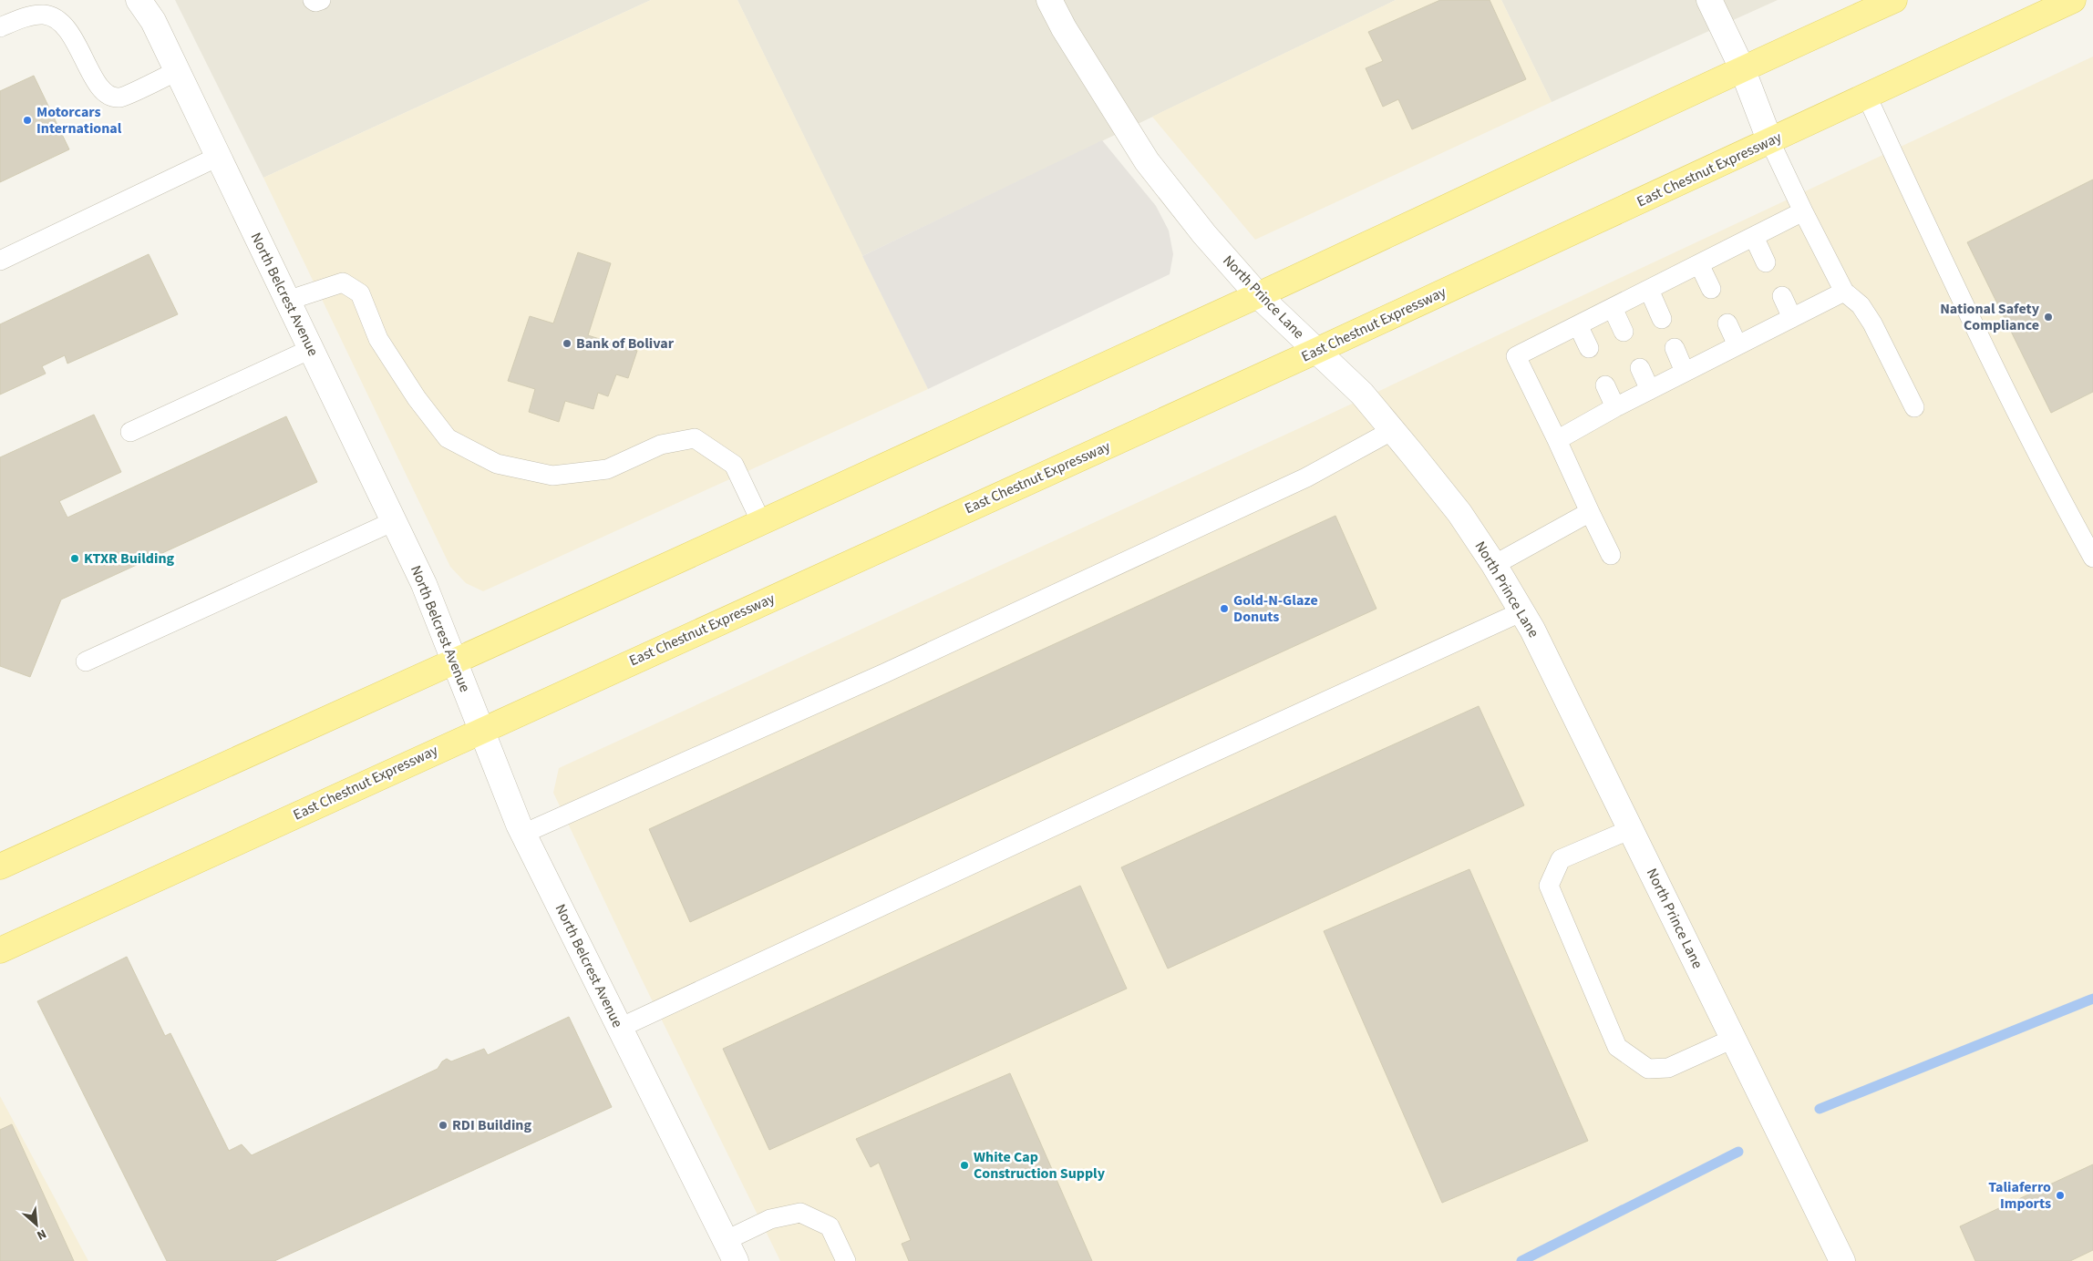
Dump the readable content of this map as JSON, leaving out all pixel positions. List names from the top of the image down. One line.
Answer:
{"streets":{"main road":["East Chestnut Expressway"],"street":["North Belcrest Avenue","North Prince Lane"]},"crossings":[["East Chestnut Expressway","North Belcrest Avenue"],["East Chestnut Expressway","North Prince Lane"]],"places":["Motorcars International","National Safety Compliance","Bank of Bolivar","KTXR Building","Gold-N-Glaze Donuts","RDI Building","White Cap Construction Supply","Taliaferro Imports"],"north":"bottom right"}
